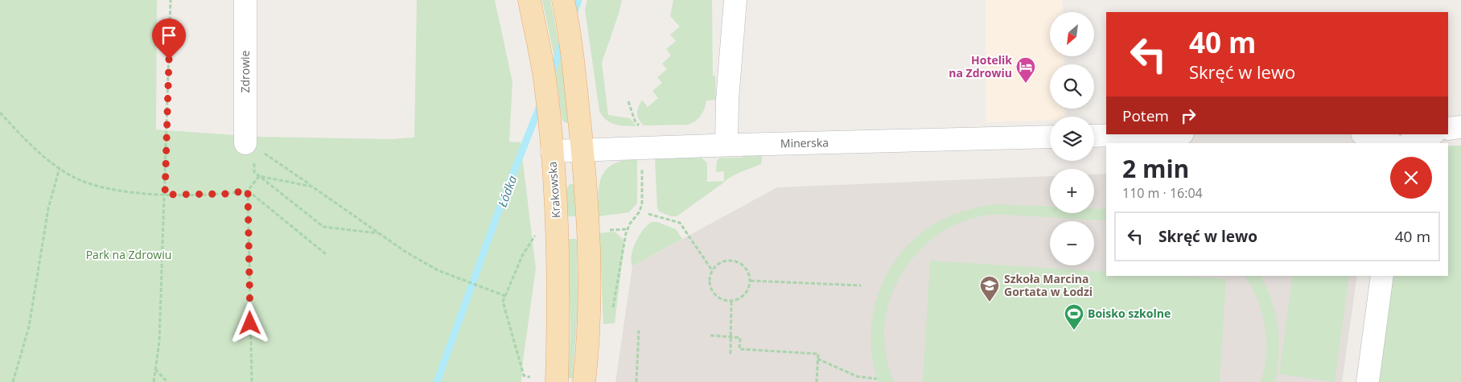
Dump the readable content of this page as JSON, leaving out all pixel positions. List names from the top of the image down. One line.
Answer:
{"streets":{"main road":["Krakowska"],"street":["Zdrowie","Minerska"]},"crossings":[["Minerska","Krakowska"]],"water":["Łódka"],"parks":["Park na Zdrowiu"],"places":{"hotel":["Hotelik na Zdrowiu"],"school or university":["Szkoła Marcina Gortata w Łodzi"],"sports":["Boisko szkolne"]},"north":"bottom left","page":{"map_buttons":["+","−"],"turn":["40 m","Skręć w lewo"],"then":"Potem","heading":["2 min","110 m · 16:04"],"list":[{"name":"Skręć w lewo","value":"40 m"}]}}
